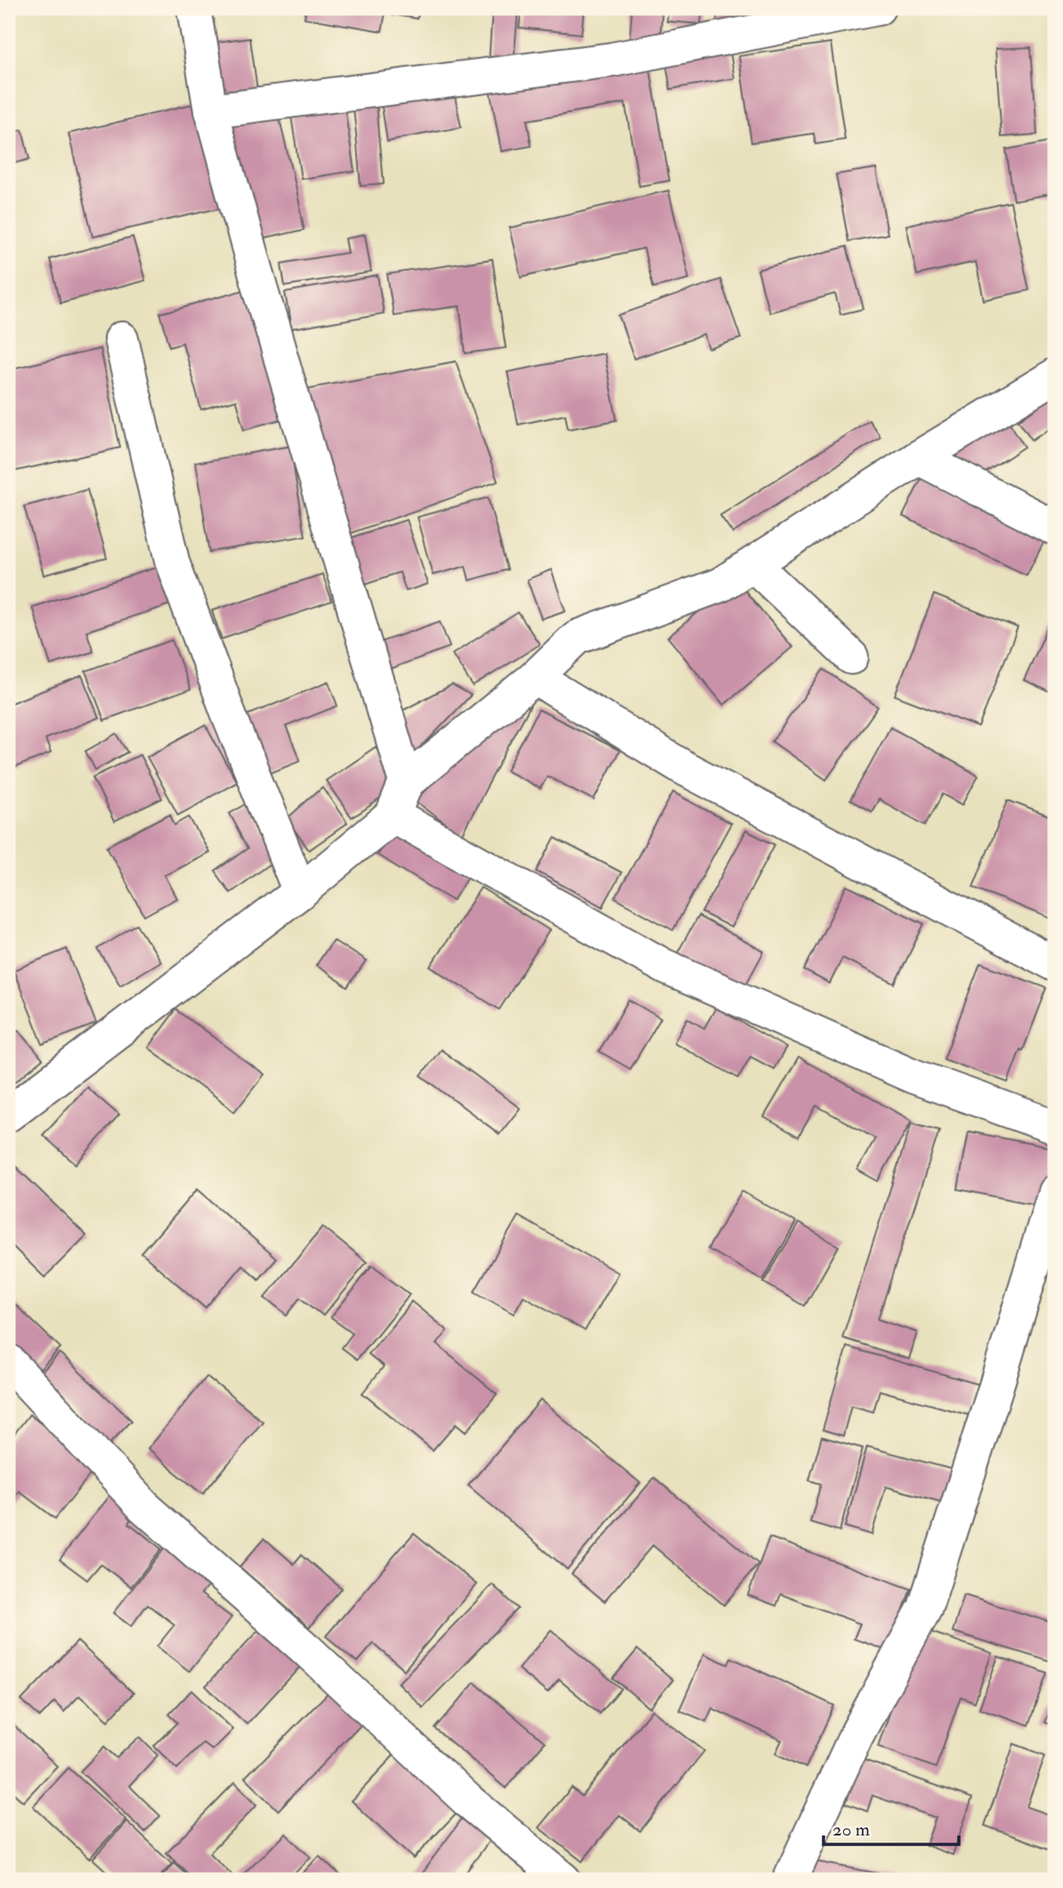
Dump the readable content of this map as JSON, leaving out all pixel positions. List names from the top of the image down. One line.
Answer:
{"scale_bar":"20 m"}
